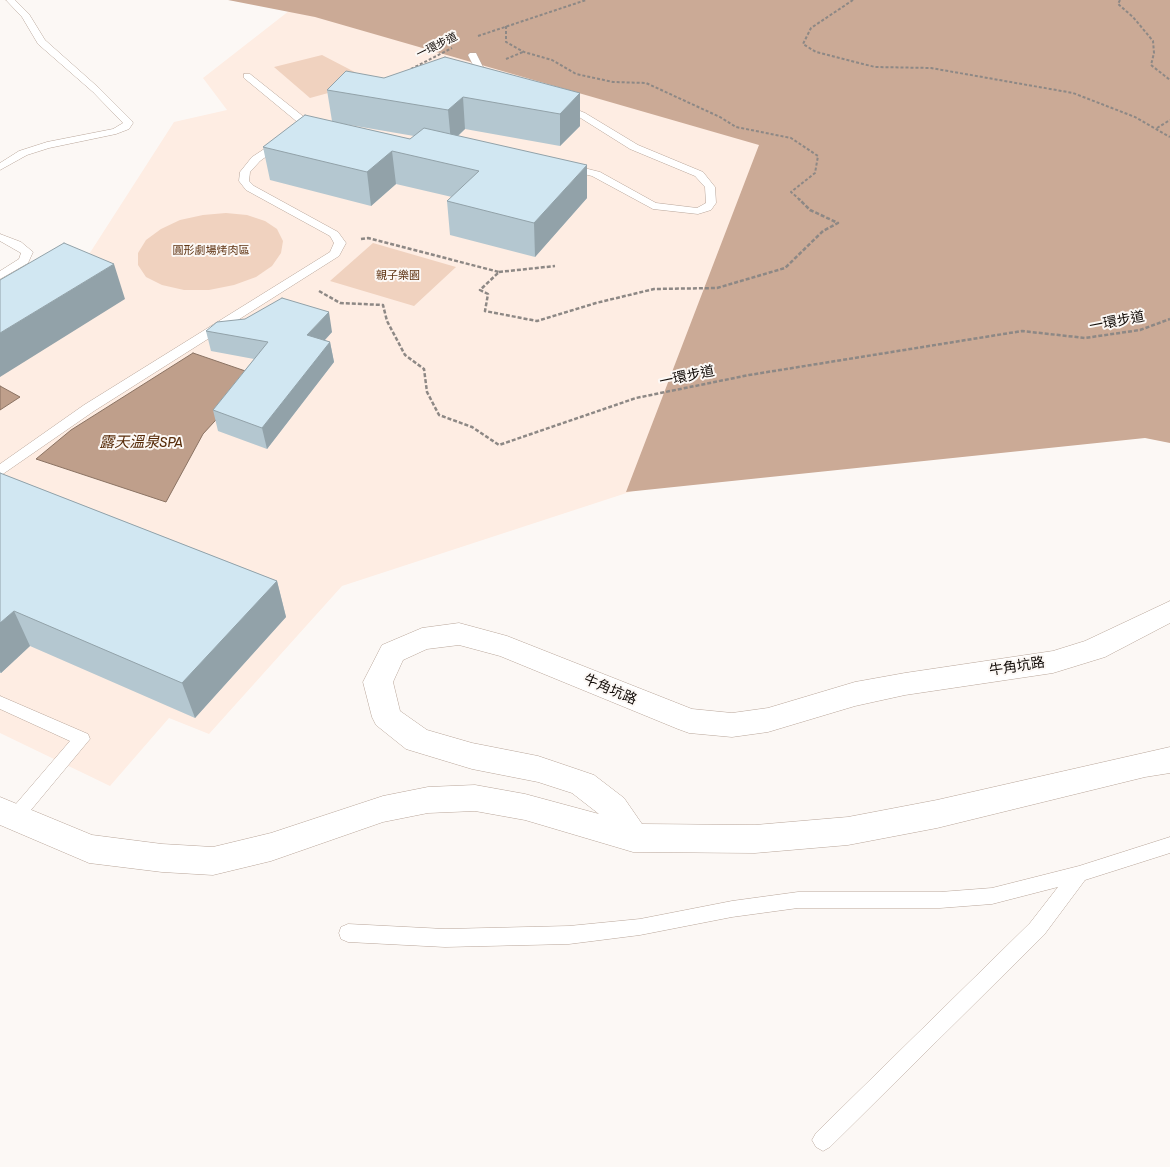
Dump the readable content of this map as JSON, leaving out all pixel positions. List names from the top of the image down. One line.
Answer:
{"streets":{"street":["牛角坑路"],"path":["一環步道"]},"water":["露天溫泉SPA"],"parks":["圓形劇場烤肉區","親子樂園"]}
